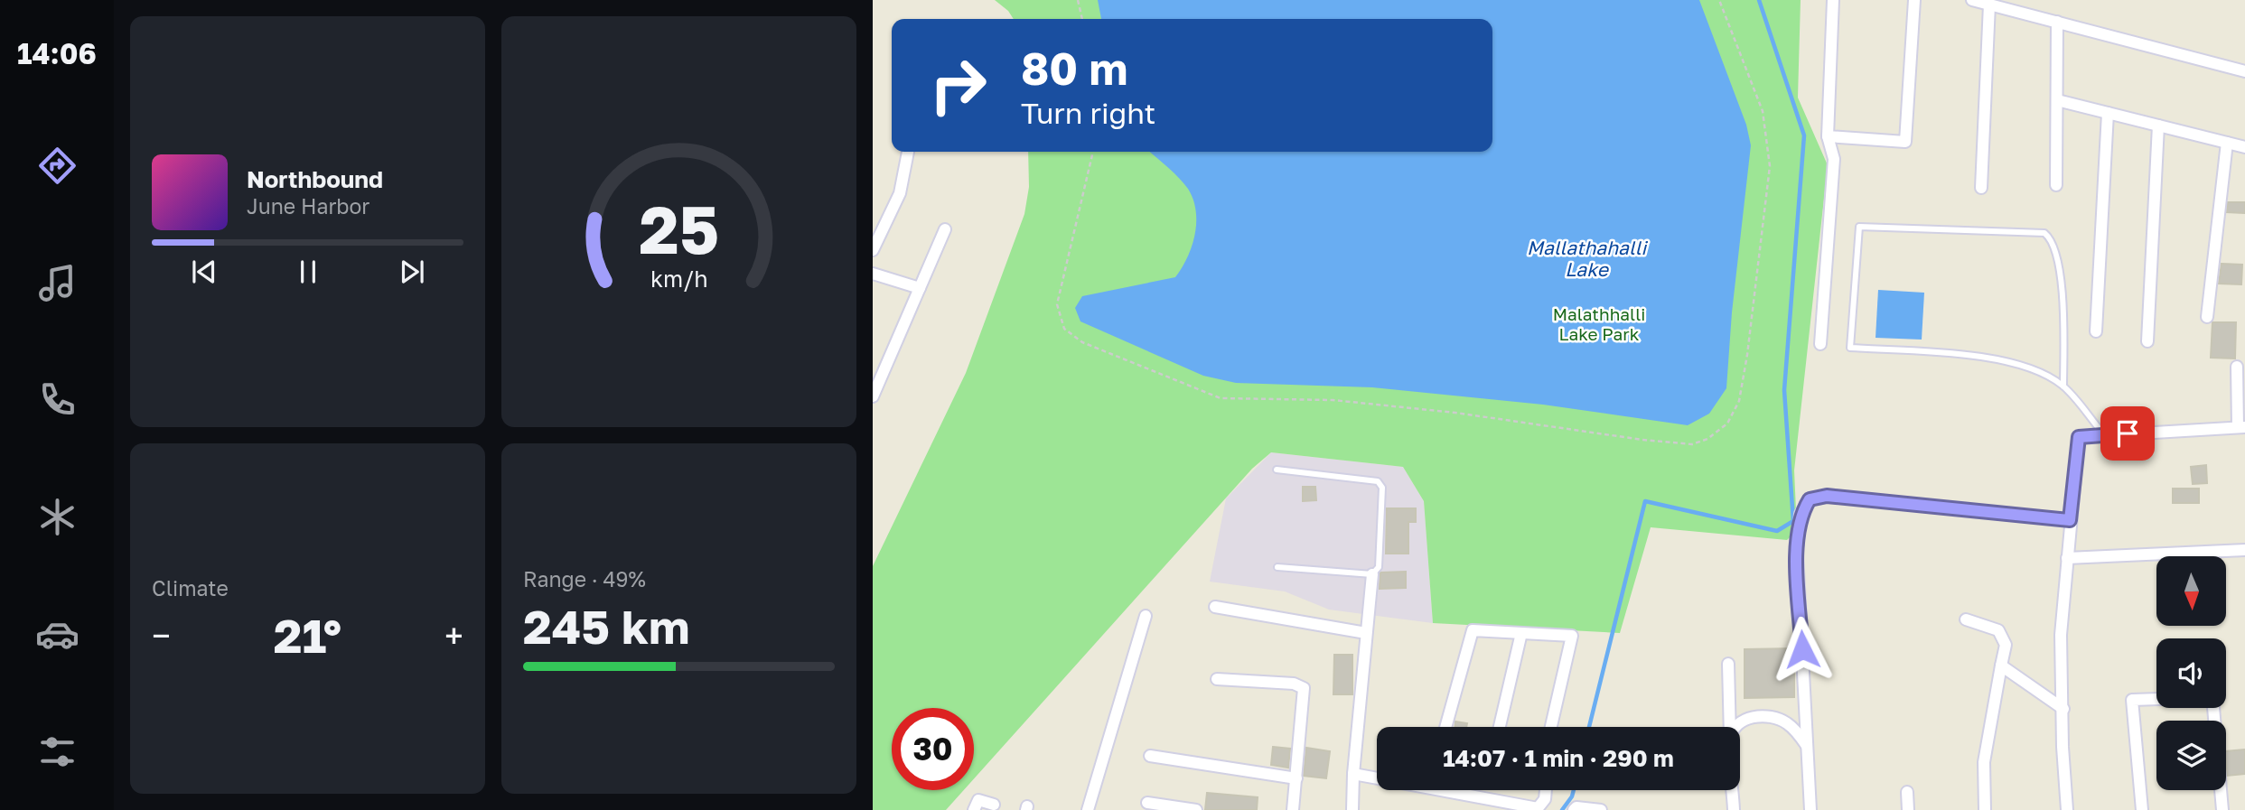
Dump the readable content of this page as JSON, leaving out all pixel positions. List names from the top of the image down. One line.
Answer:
{"water":["Mallathahalli Lake"],"parks":["Malathhalli Lake Park"],"north":"bottom","page":{"tabs":"14:06","turn":["80 m","Turn right"],"song":["Northbound","June Harbor"],"tile":["Climate",["Range · 49%","245 km"]],"heat":["−","21°","+"],"limit":"30","trip":"14:07 · 1 min · 290 m","gauge":["25","km/h"]}}
